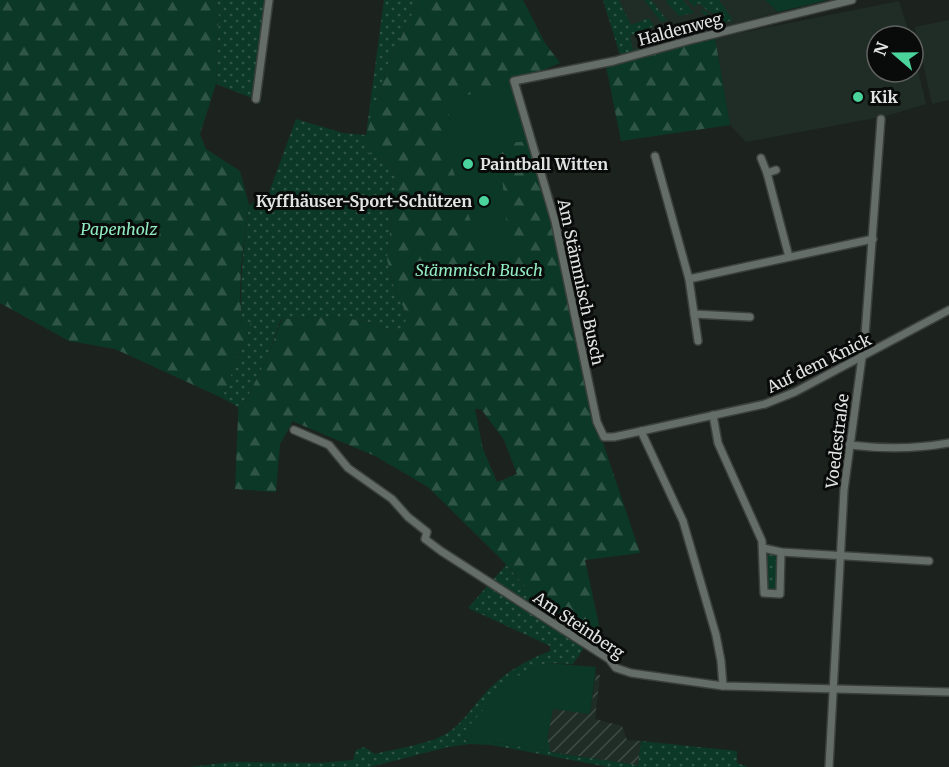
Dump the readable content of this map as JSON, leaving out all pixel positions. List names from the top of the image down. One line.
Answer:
{"streets":{"street":["Haldenweg","Am Stämmisch Busch","Auf dem Knick","Voedestraße","Am Steinberg"]},"crossings":[["Haldenweg","Am Stämmisch Busch"],["Am Stämmisch Busch","Auf dem Knick"],["Auf dem Knick","Voedestraße"],["Voedestraße","Am Steinberg"]],"parks":["Papenholz","Stämmisch Busch"],"places":["Kik","Paintball Witten","Kyffhäuser-Sport-Schützen"],"north":"left"}
